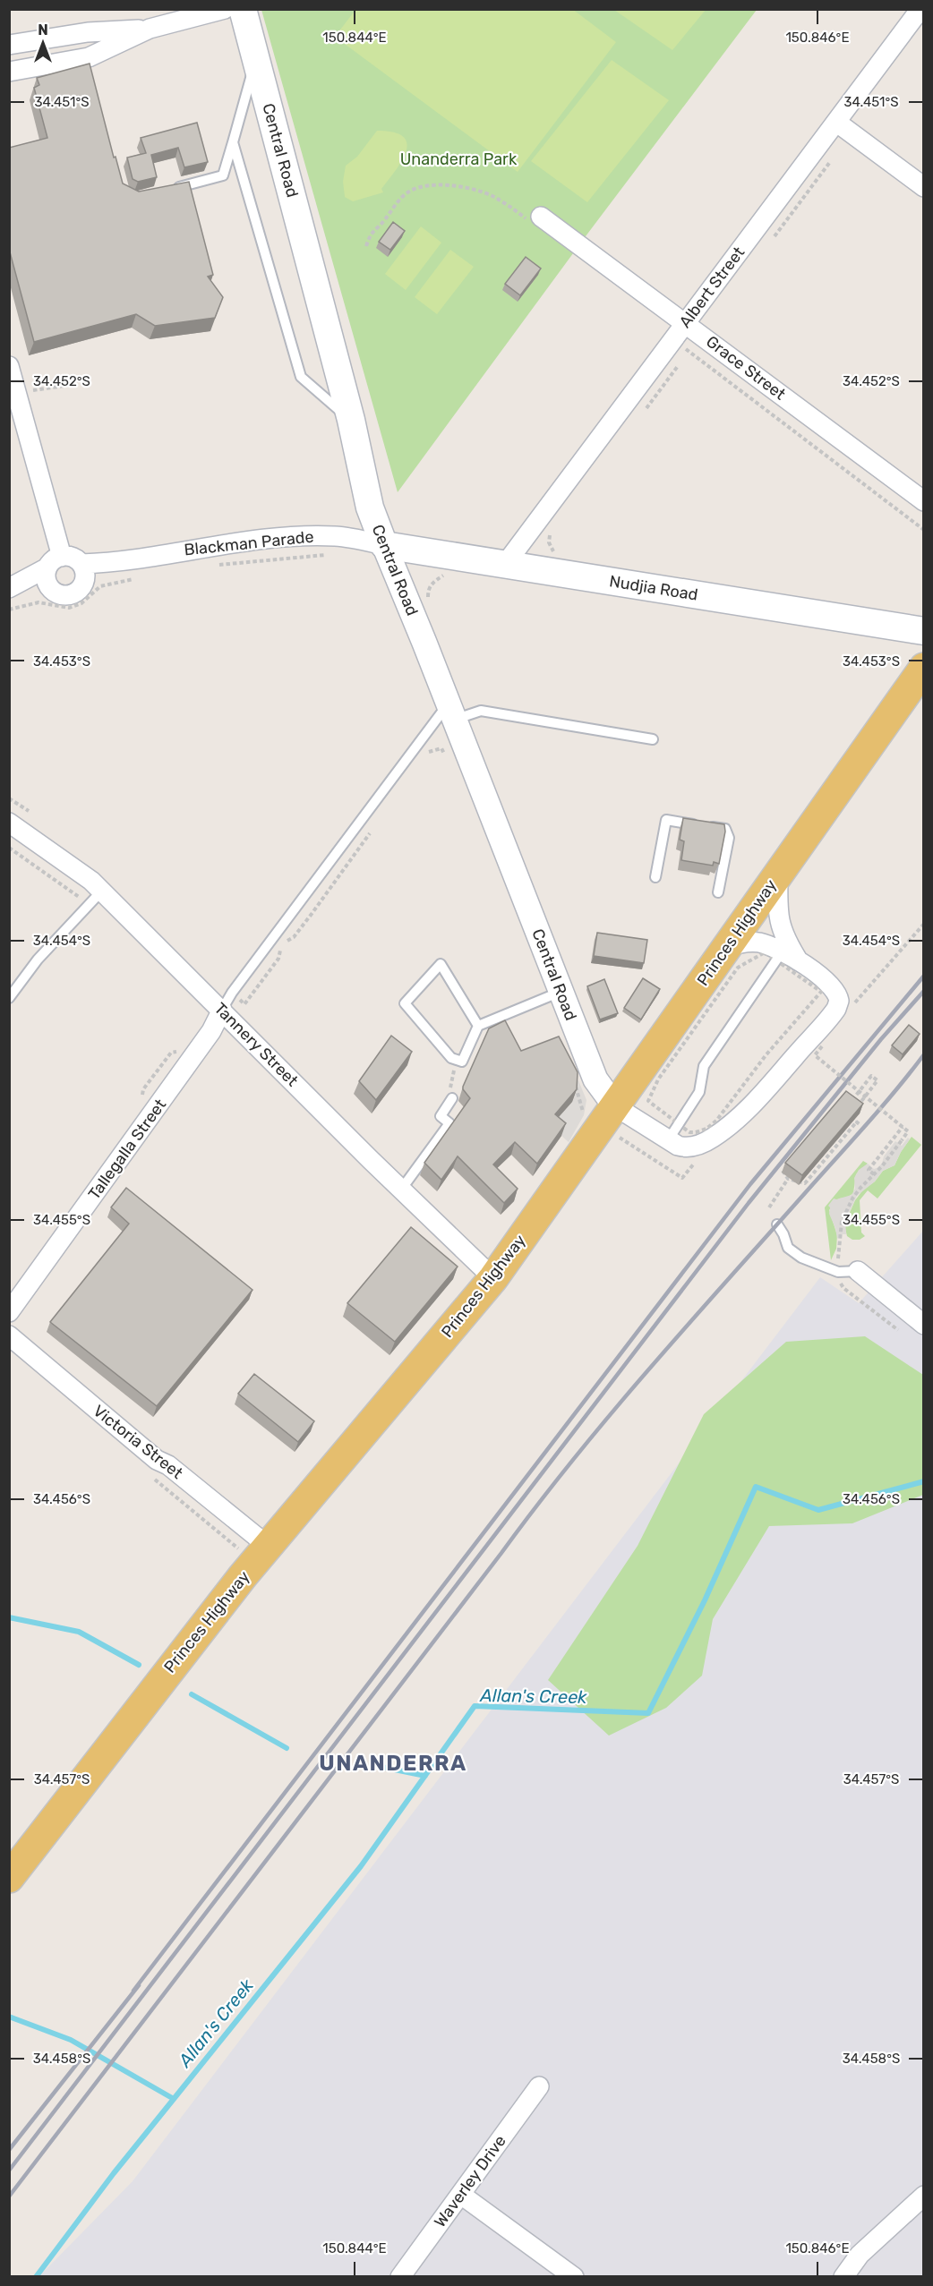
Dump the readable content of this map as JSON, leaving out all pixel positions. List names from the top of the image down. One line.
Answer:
{"streets":{"main road":["Central Road","Nudjia Road","Princes Highway"],"street":["Albert Street","Grace Street","Blackman Parade","Tannery Street","Tallegalla Street","Victoria Street","Waverley Drive"]},"crossings":[["Central Road","Blackman Parade"],["Central Road","Nudjia Road"],["Central Road","Princes Highway"],["Albert Street","Grace Street"],["Albert Street","Nudjia Road"],["Blackman Parade","Nudjia Road"],["Princes Highway","Tannery Street"],["Princes Highway","Victoria Street"],["Tannery Street","Tallegalla Street"]],"districts":["UNANDERRA"],"water":["Allan's Creek"],"parks":["Unanderra Park"],"north":"top","coordinates":["150.844°E","150.846°E","34.451°S","34.452°S","34.453°S","34.454°S","34.455°S","34.456°S","34.457°S","34.458°S"]}
